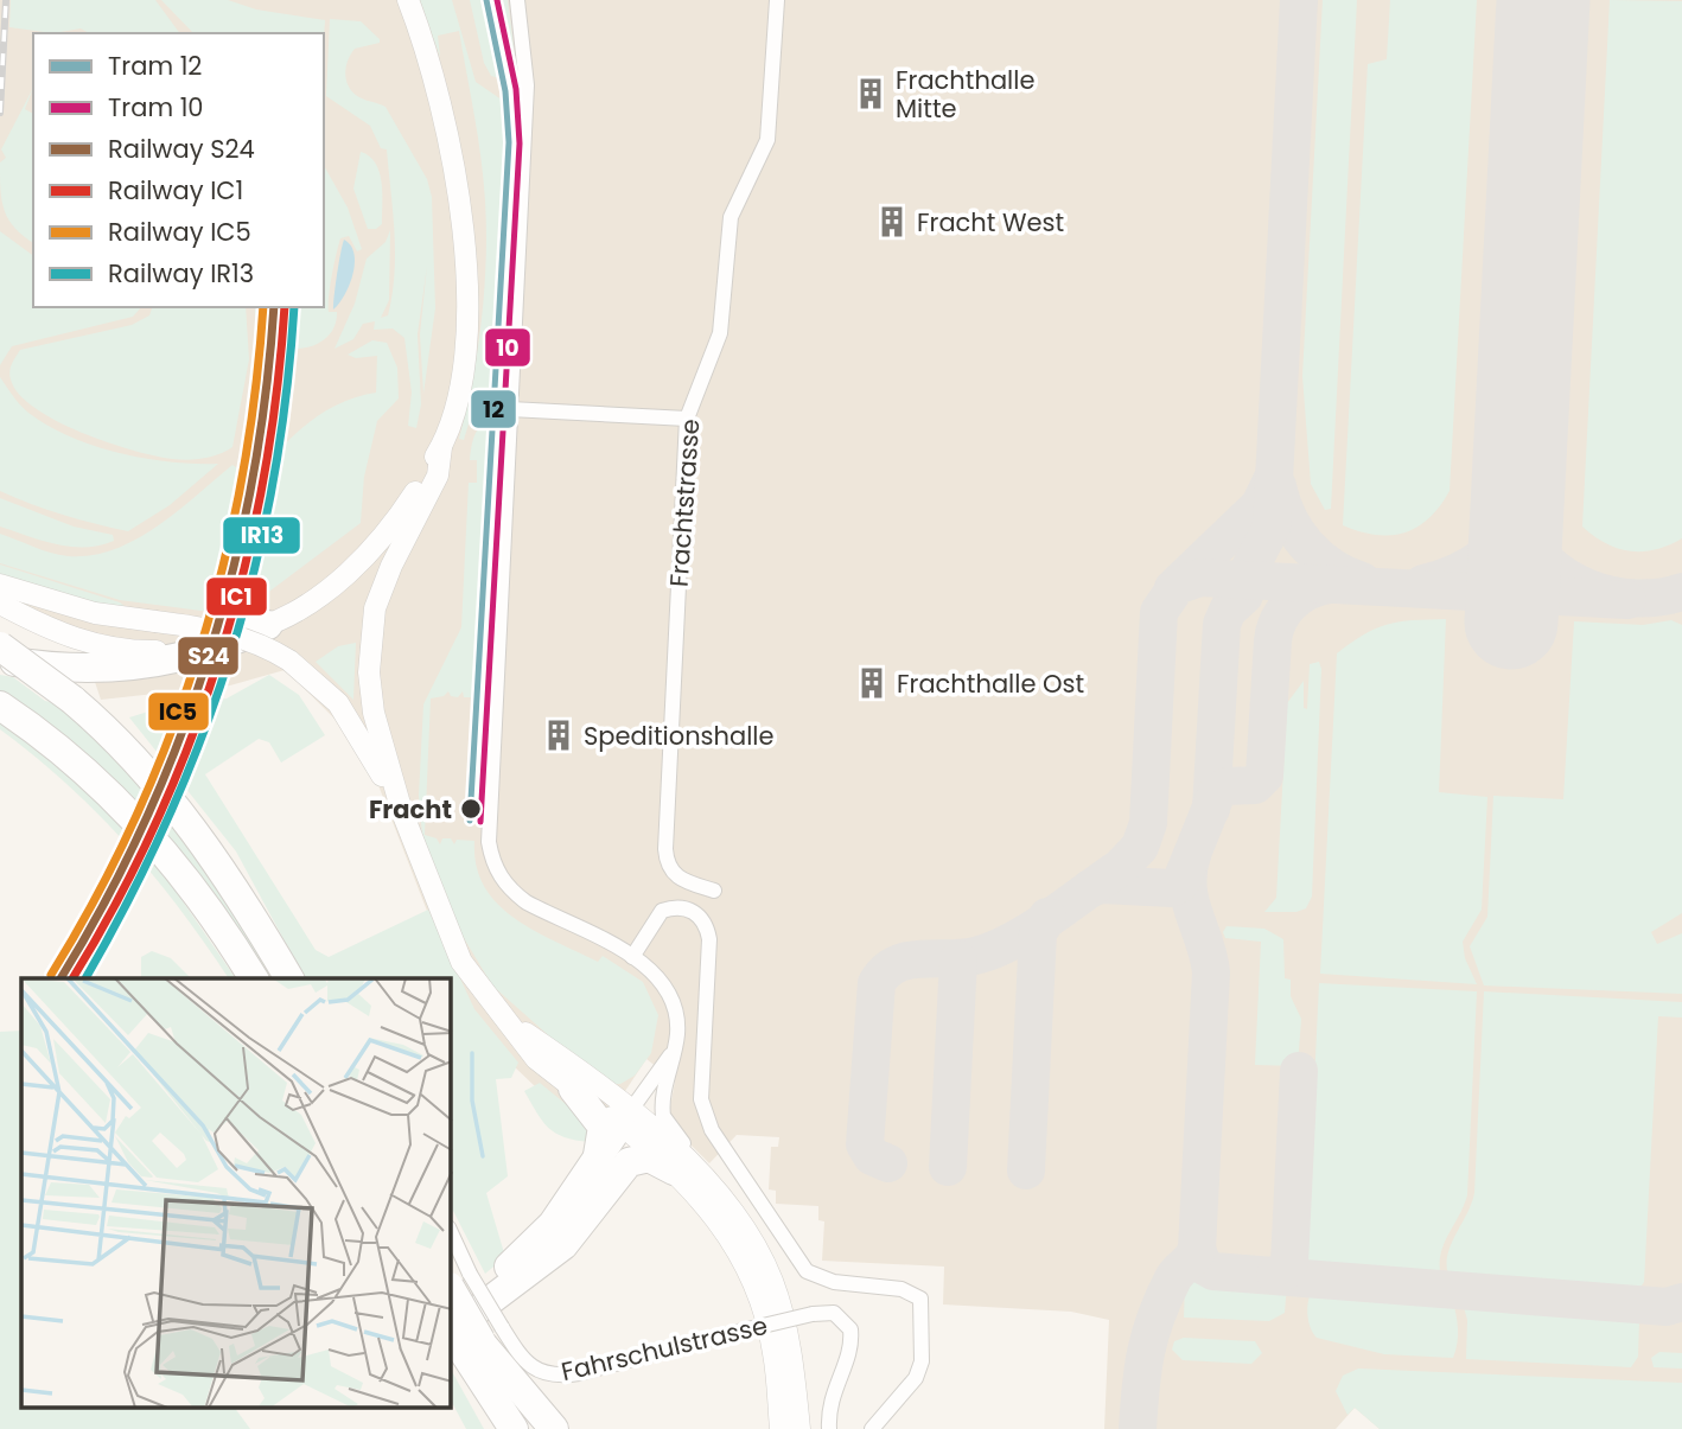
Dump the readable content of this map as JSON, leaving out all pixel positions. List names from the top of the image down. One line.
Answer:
{"streets":{"street":["Frachtstrasse","Fahrschulstrasse"]},"places":{"building":["Frachthalle Mitte","Fracht West","Frachthalle Ost","Speditionshalle"],"other":["Fracht"]},"lines":["tram line 12","tram line 10","rail line S24","rail line IC1","rail line IC5","rail line IR13"],"legend":["Tram 12","Tram 10","Railway S24","Railway IC1","Railway IC5","Railway IR13"]}
